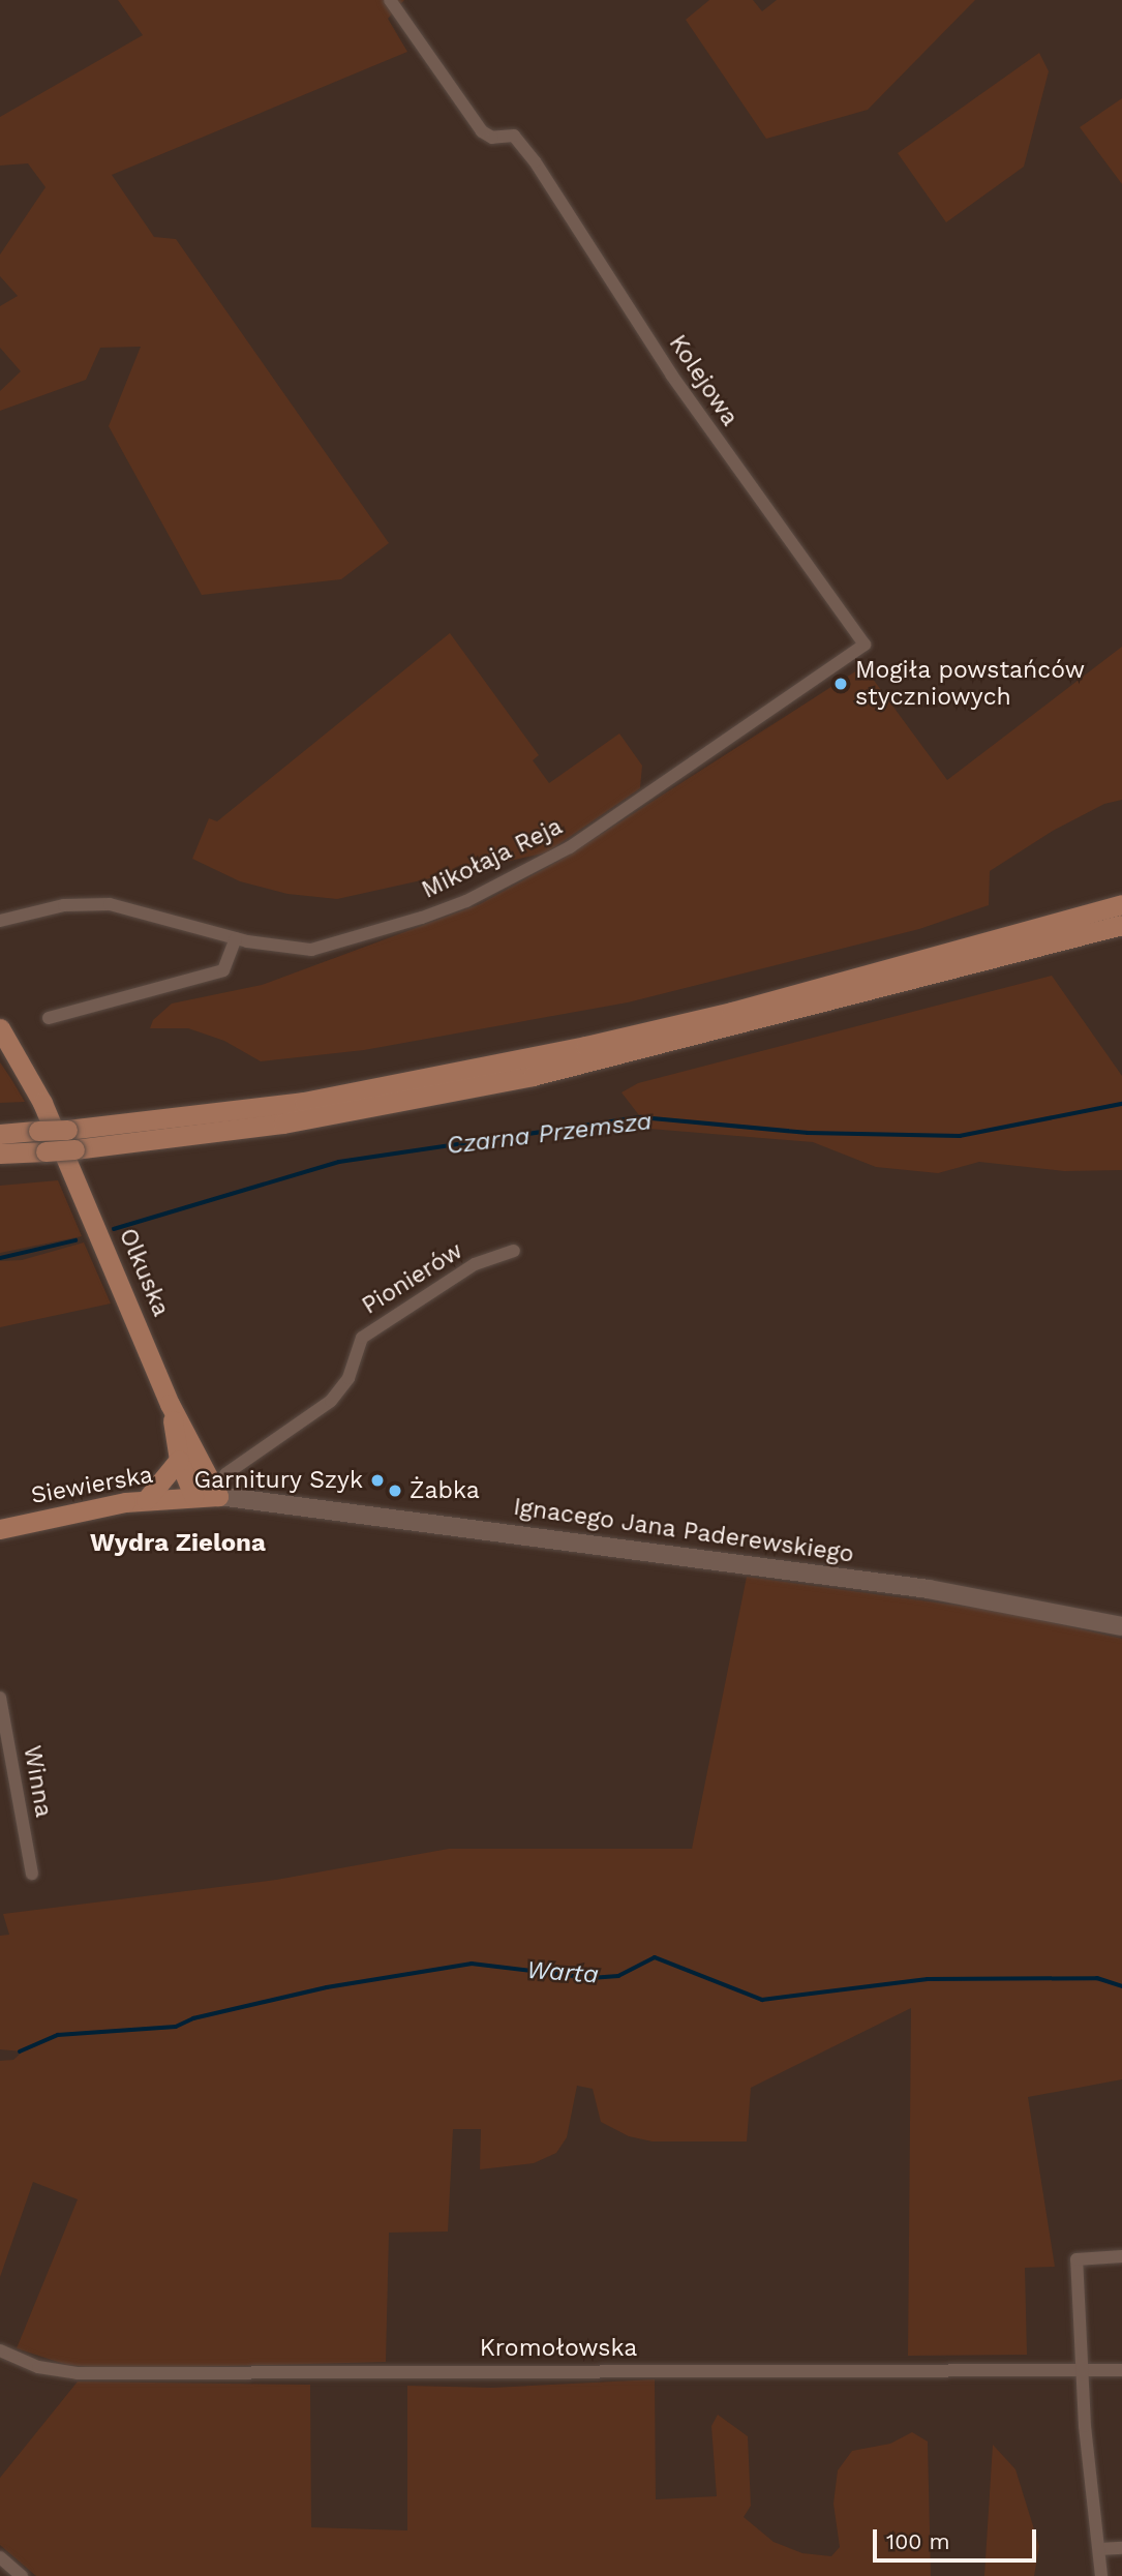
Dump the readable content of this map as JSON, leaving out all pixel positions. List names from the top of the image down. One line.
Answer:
{"streets":{"main road":["Olkuska","Siewierska","Ignacego Jana Paderewskiego"],"street":["Kolejowa","Mikołaja Reja","Pionierów","Winna","Kromołowska"]},"crossings":[["Kolejowa","Mikołaja Reja"],["Olkuska","Siewierska"],["Olkuska","Ignacego Jana Paderewskiego"],["Siewierska","Ignacego Jana Paderewskiego"]],"districts":["Wydra Zielona"],"water":["Czarna Przemsza","Warta"],"places":["Mogiła powstańców styczniowych","Garnitury Szyk","Żabka"],"scale_bar":"100 m"}
